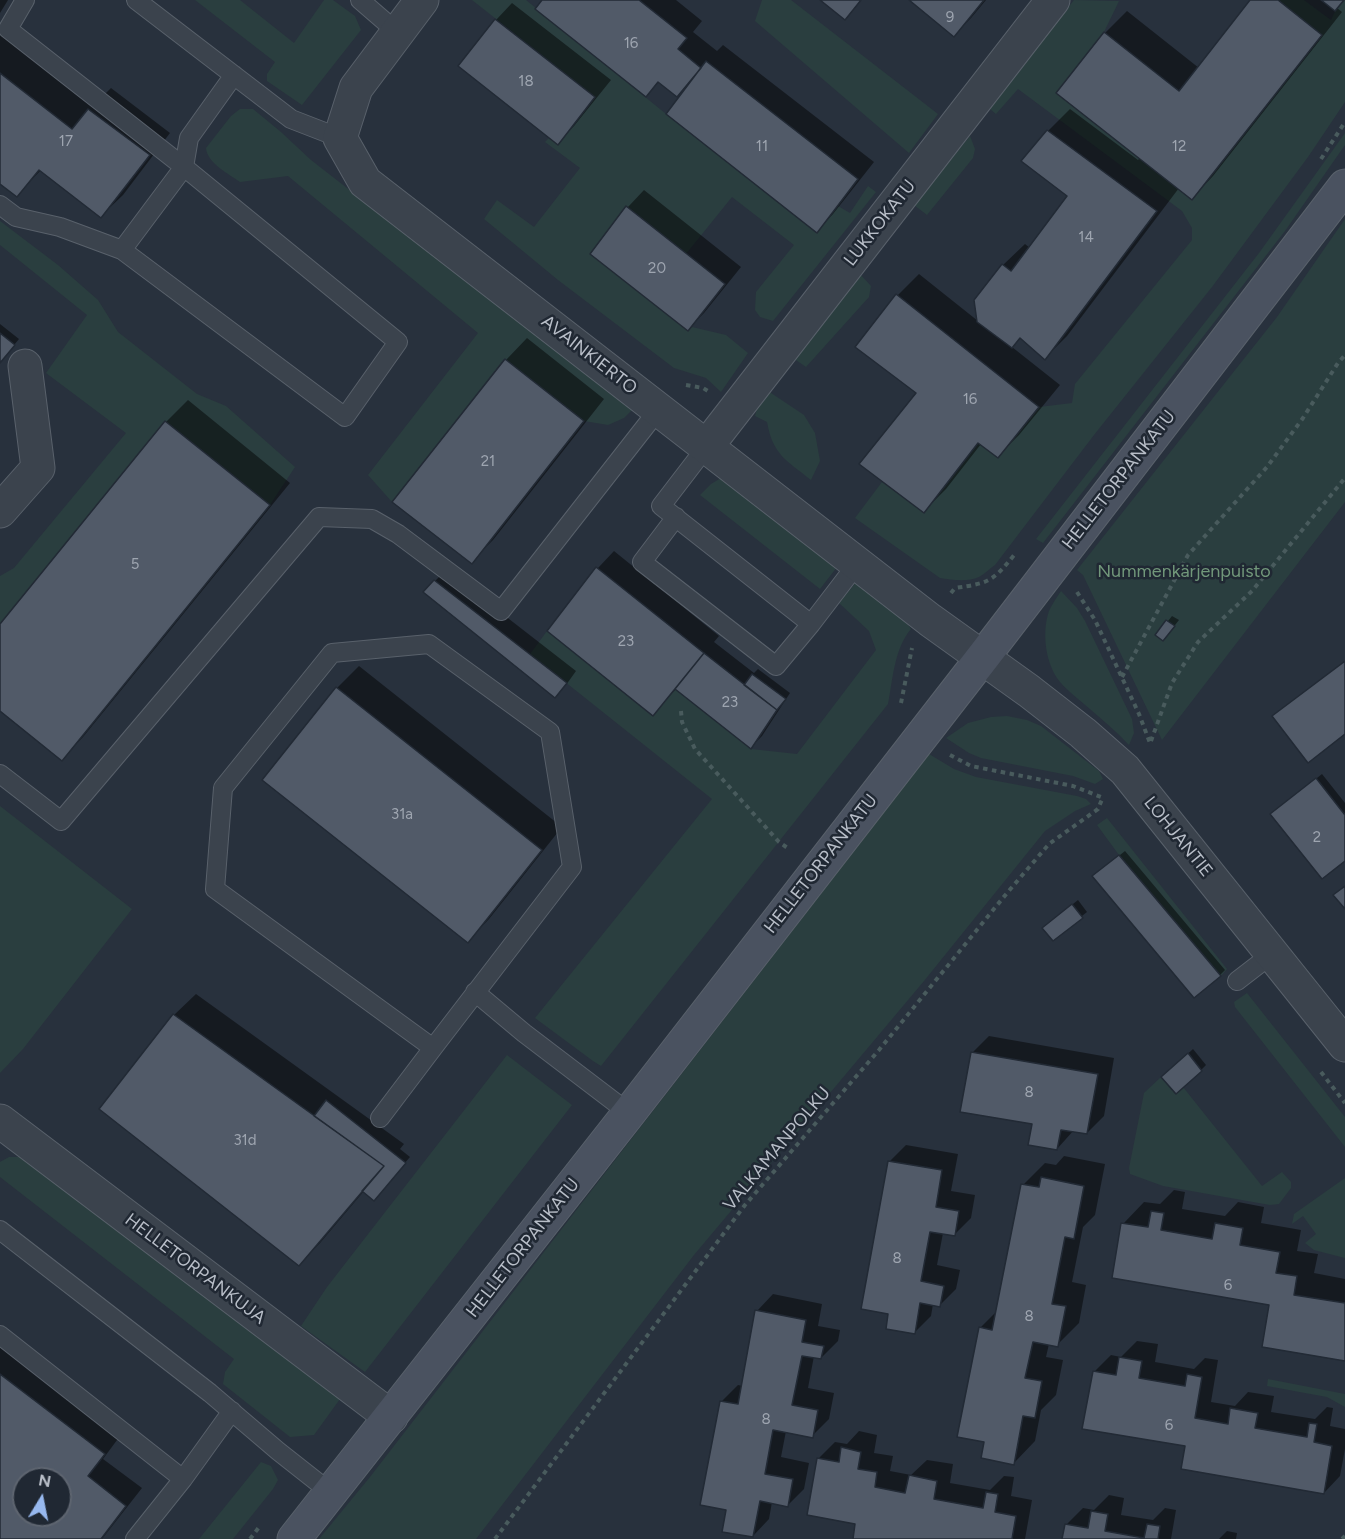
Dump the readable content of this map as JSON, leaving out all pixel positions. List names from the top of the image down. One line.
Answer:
{"streets":{"street":["LUKKOKATU","AVAINKIERTO","HELLETORPANKATU","LOHJANTIE","HELLETORPANKUJA"],"path":["VALKAMANPOLKU"]},"crossings":[["LUKKOKATU","AVAINKIERTO"],["AVAINKIERTO","HELLETORPANKATU"],["AVAINKIERTO","LOHJANTIE"],["HELLETORPANKATU","LOHJANTIE"],["HELLETORPANKATU","HELLETORPANKUJA"],["LOHJANTIE","VALKAMANPOLKU"]],"parks":["Nummenkärjenpuisto"],"house_numbers":["9","16","18","17","11","12","14","20","16","21","5","23","23","31a","2","8","31d","8","6","8","8","6"],"north":"top"}
